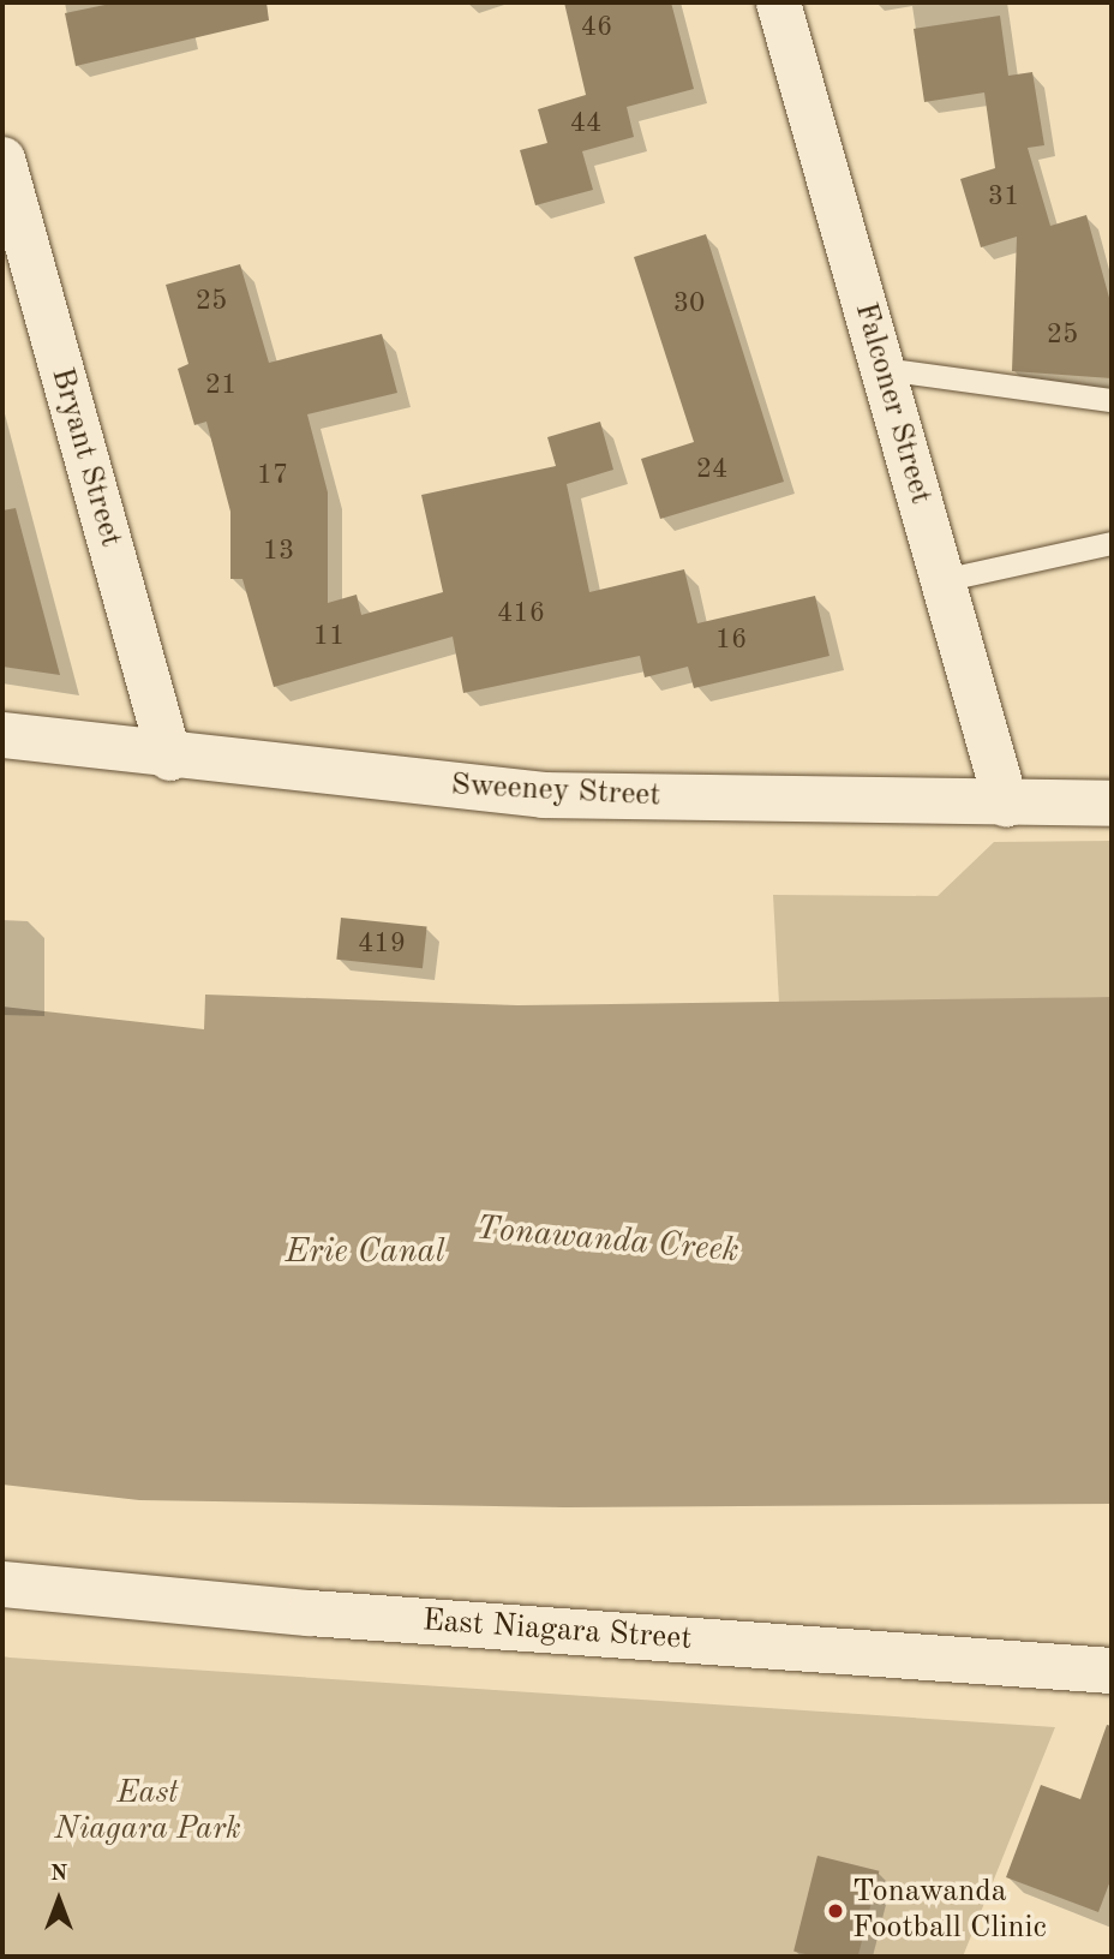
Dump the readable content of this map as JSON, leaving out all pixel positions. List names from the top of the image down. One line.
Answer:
{"streets":{"street":["Falconer Street","Bryant Street","Sweeney Street","East Niagara Street"]},"crossings":[["Falconer Street","Sweeney Street"],["Bryant Street","Sweeney Street"]],"water":["Tonawanda Creek","Erie Canal"],"parks":["East Niagara Park"],"places":["Tonawanda Football Clinic"],"house_numbers":["46","44","31","25","30","25","21","24","17","13","416","11","16","419"],"north":"top"}
